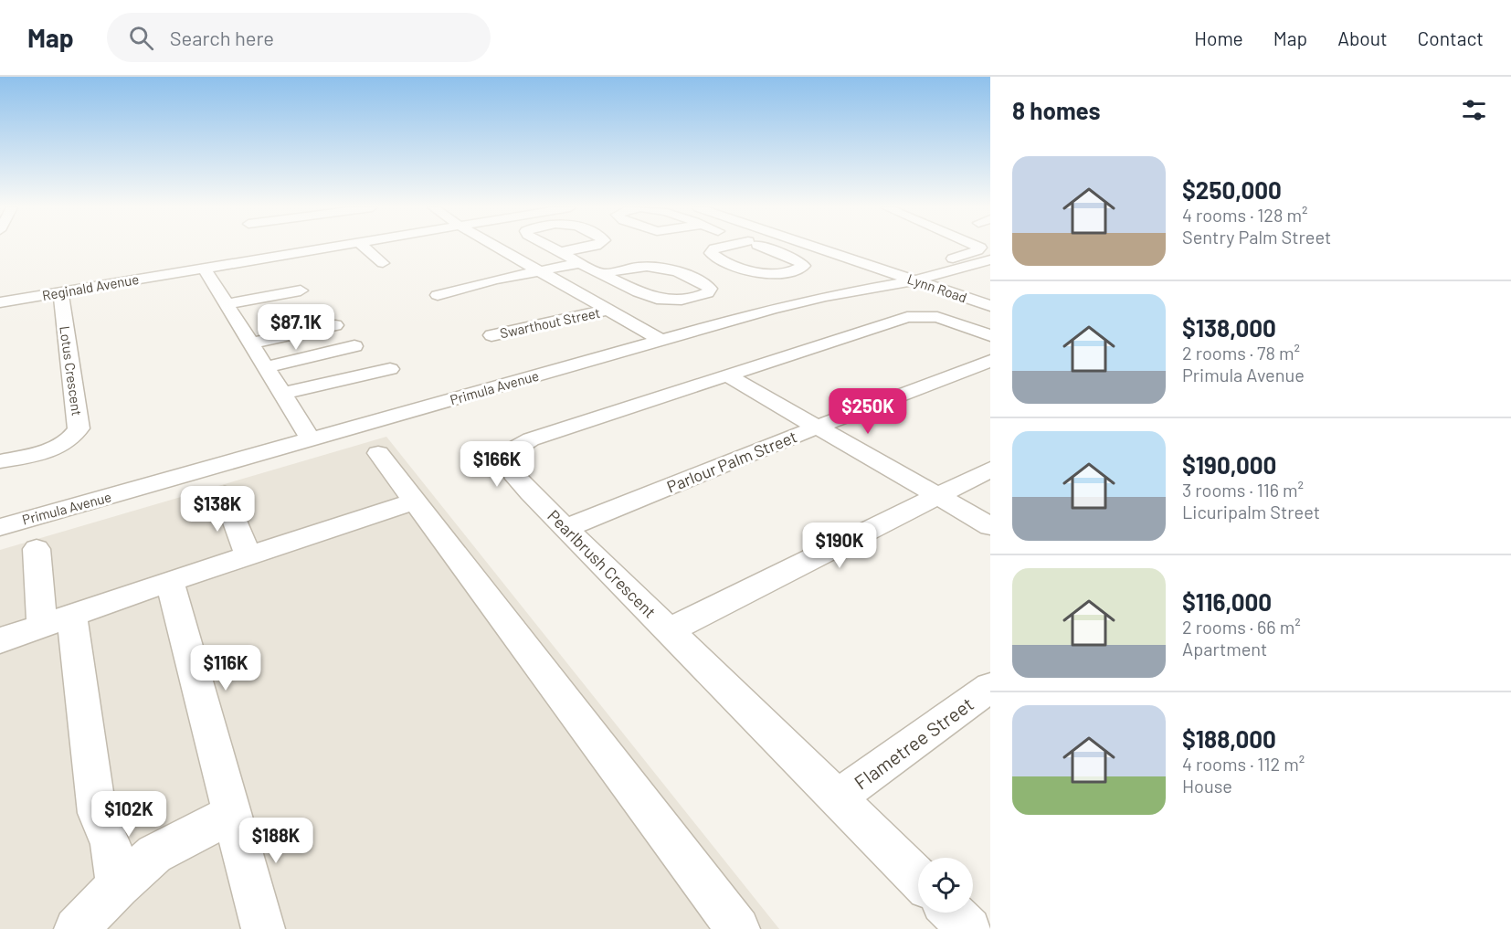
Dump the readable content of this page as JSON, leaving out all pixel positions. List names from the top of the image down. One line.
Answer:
{"streets":{"street":["Reginald Avenue","Lynn Road","Swarthout Street","Lotus Crescent","Primula Avenue","Parlour Palm Street","Pearlbrush Crescent","Flametree Street"]},"crossings":[["Reginald Avenue","Lotus Crescent"],["Lynn Road","Primula Avenue"],["Swarthout Street","Primula Avenue"],["Parlour Palm Street","Pearlbrush Crescent"],["Pearlbrush Crescent","Flametree Street"]],"page":{"header":"Map","search":"Search here","nav":["Home","Map","About","Contact"],"heading":"8 homes","list":[{"name":"$250,000","note":"4 rooms · 128 m² · Sentry Palm Street"},{"name":"$138,000","note":"2 rooms · 78 m² · Primula Avenue"},{"name":"$190,000","note":"3 rooms · 116 m² · Licuripalm Street"},{"name":"$116,000","note":"2 rooms · 66 m² · Apartment"},{"name":"$188,000","note":"4 rooms · 112 m² · House"}],"price":["$87.1K","$250K","$166K","$138K","$190K","$116K","$102K","$188K"]}}
